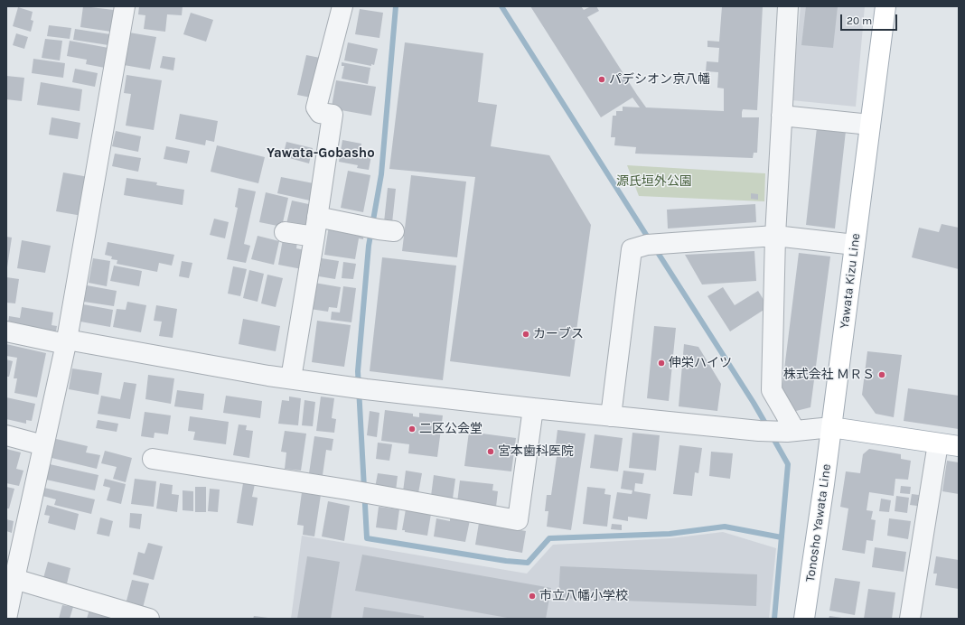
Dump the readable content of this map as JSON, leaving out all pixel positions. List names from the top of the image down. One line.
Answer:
{"streets":{"main road":["Yawata Kizu Line","Tonosho Yawata Line"]},"crossings":[["Yawata Kizu Line","Tonosho Yawata Line"]],"districts":["Yawata-Gobasho"],"parks":["源氏垣外公園"],"places":["パデシオン京八幡","カーブス","伸栄ハイツ","株式会社 ＭＲＳ","二区公会堂","宮本歯科医院","市立八幡小学校"],"scale_bar":"20 m"}
